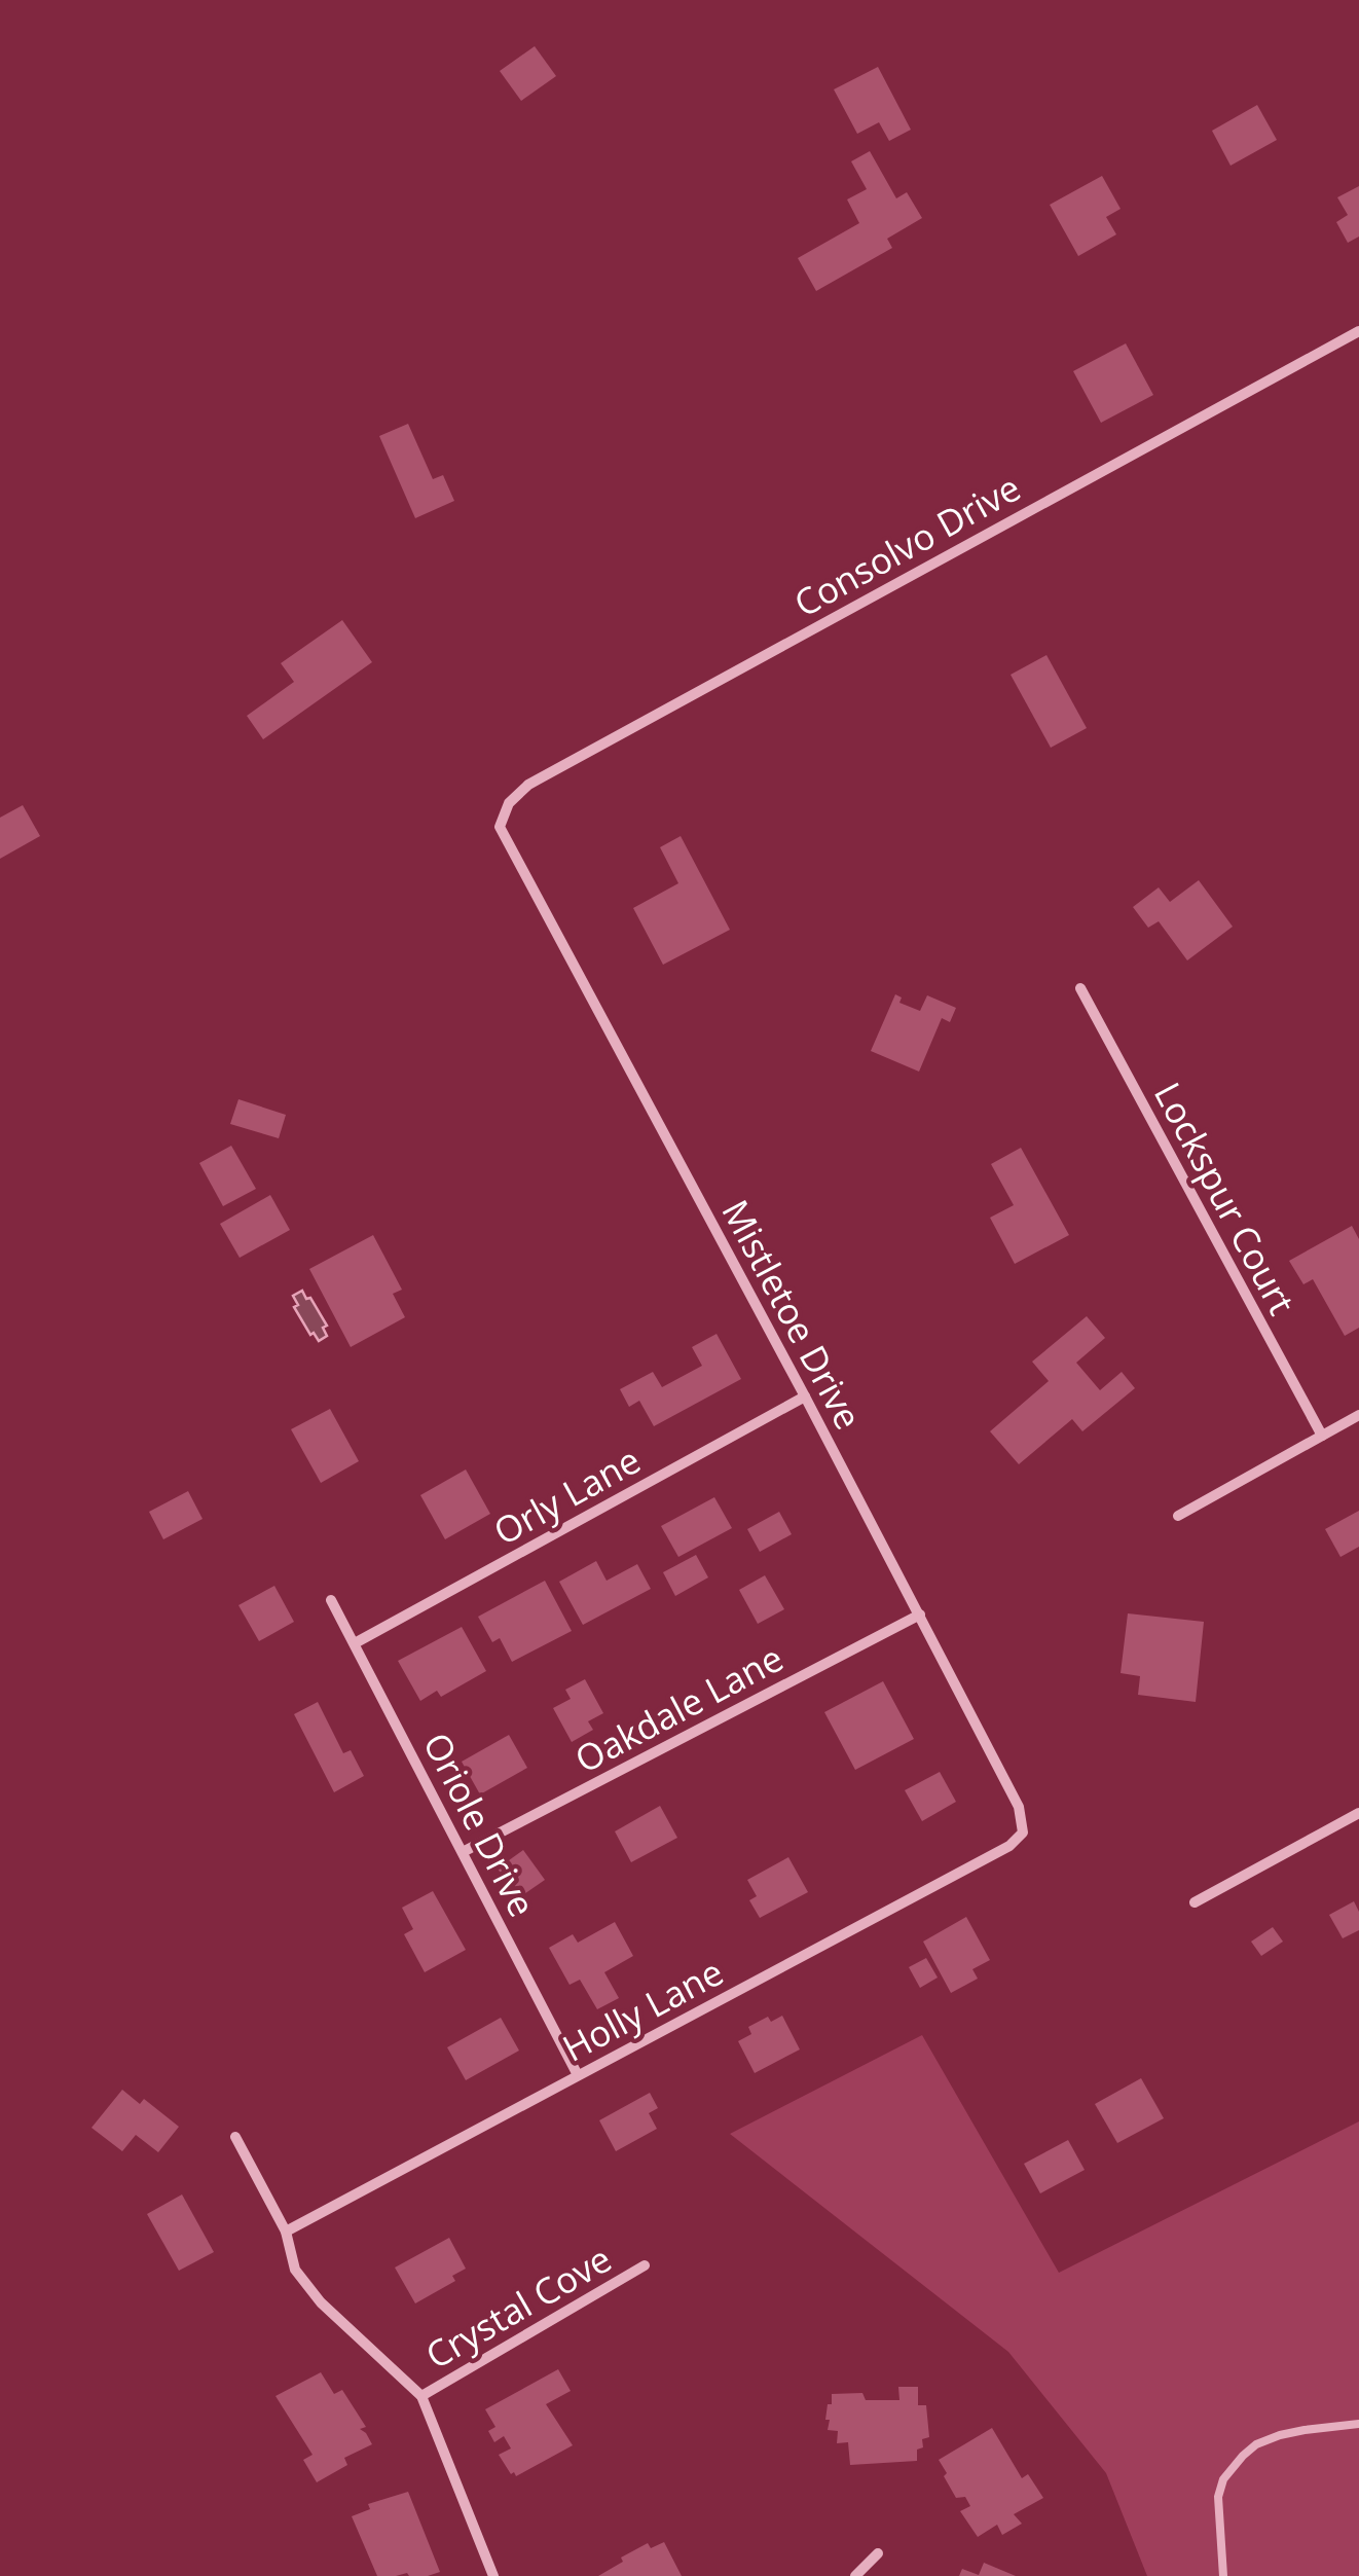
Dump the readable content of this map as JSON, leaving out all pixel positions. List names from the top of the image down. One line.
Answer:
{"streets":{"street":["Consolvo Drive","Lockspur Court","Mistletoe Drive","Orly Lane","Oakdale Lane","Oriole Drive","Holly Lane","Crystal Cove"]},"crossings":[["Consolvo Drive","Mistletoe Drive"],["Mistletoe Drive","Orly Lane"],["Mistletoe Drive","Oakdale Lane"],["Mistletoe Drive","Holly Lane"],["Orly Lane","Oriole Drive"],["Oakdale Lane","Oriole Drive"],["Oriole Drive","Holly Lane"]]}
